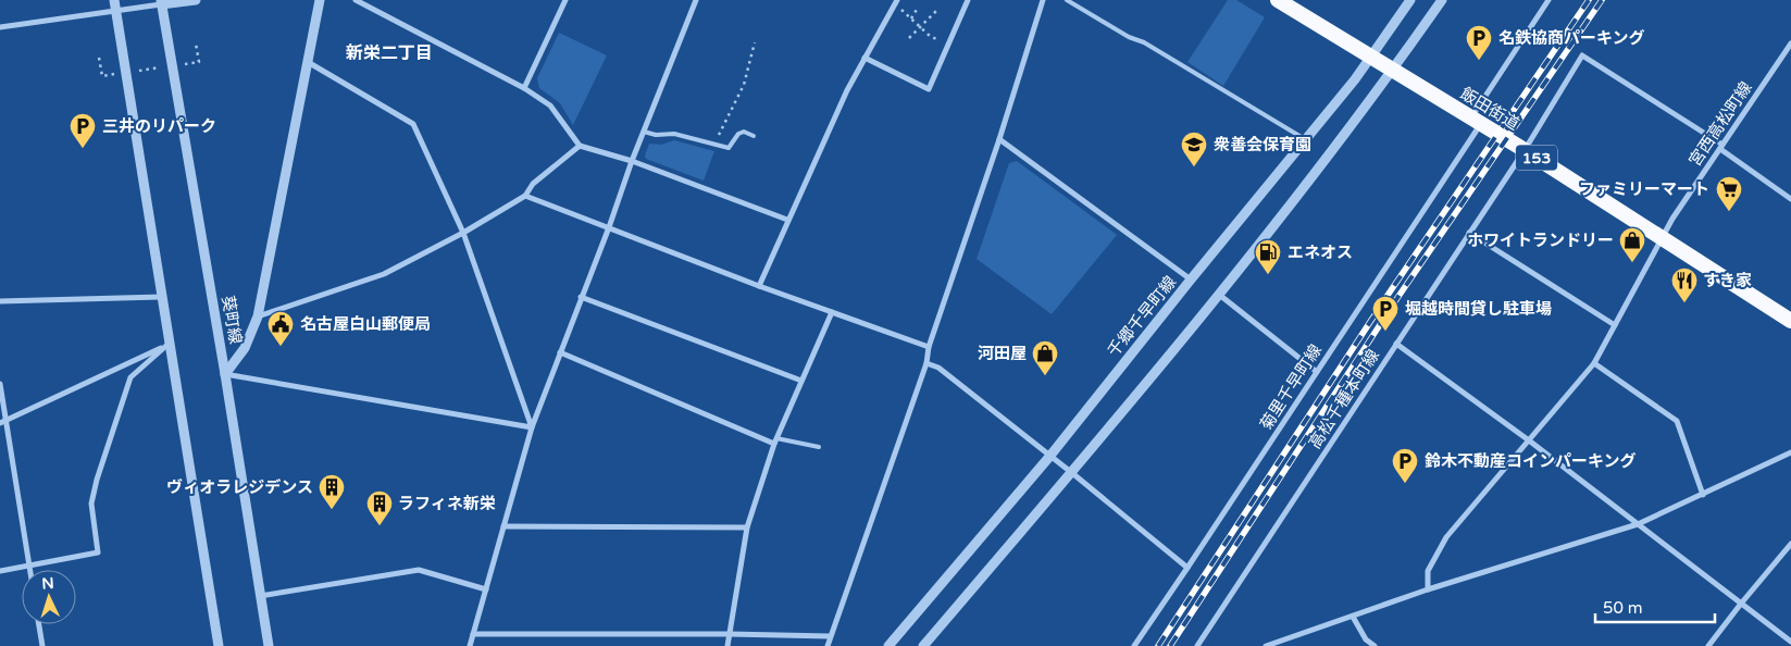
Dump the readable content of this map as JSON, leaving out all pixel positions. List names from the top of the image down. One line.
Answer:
{"streets":{"highway":["飯田街道","153"],"street":["宮西高松町線","千郷千早町線","葵町線","菊里千早町線","高松千種本町線"]},"crossings":[["飯田街道","宮西高松町線"],["飯田街道","千郷千早町線"],["飯田街道","菊里千早町線"],["飯田街道","高松千種本町線"],["宮西高松町線","高松千種本町線"]],"districts":["新栄二丁目"],"places":{"parking":["名鉄協商パーキング","三井のリパーク","堀越時間貸し駐車場","鈴木不動産コインパーキング"],"school or university":["衆善会保育園"],"supermarket":["ファミリーマート"],"shop":["ホワイトランドリー","河田屋"],"fuel station":["エネオス"],"restaurant":["すき家"],"public building":["名古屋白山郵便局"],"building":["ヴィオラレジデンス","ラフィネ新栄"]},"scale_bar":"50 m","north":"top"}
